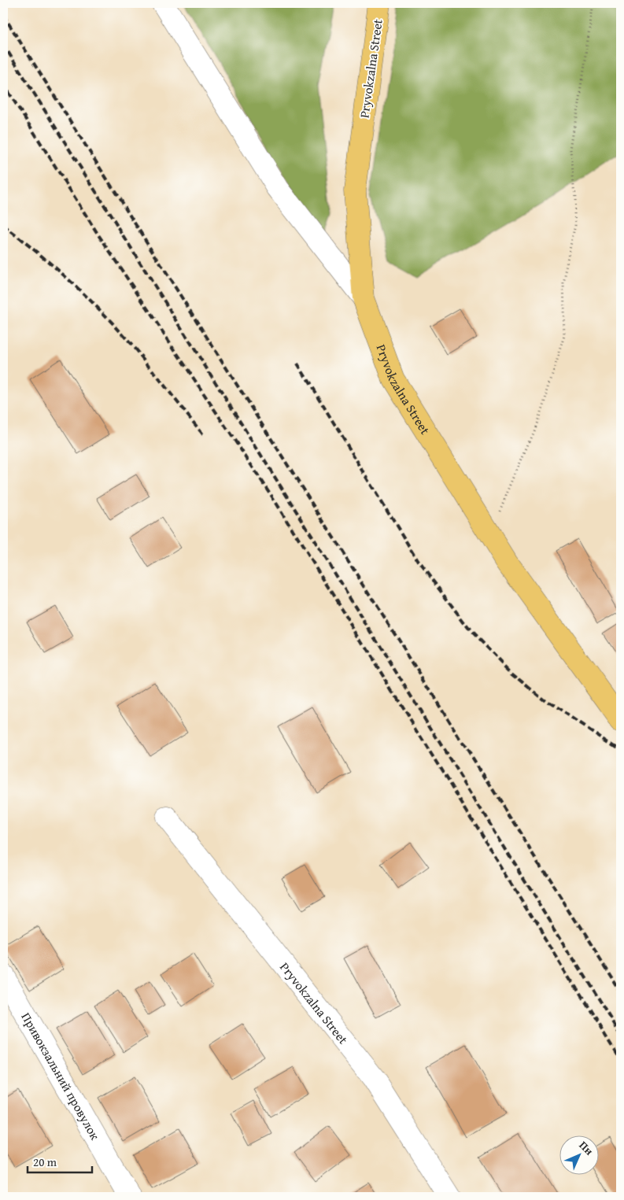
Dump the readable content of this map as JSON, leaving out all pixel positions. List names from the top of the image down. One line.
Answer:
{"streets":{"main road":["Pryvokzalna Street"],"street":["Привокзальний провулок"]},"scale_bar":"20 m","north":"top right"}
